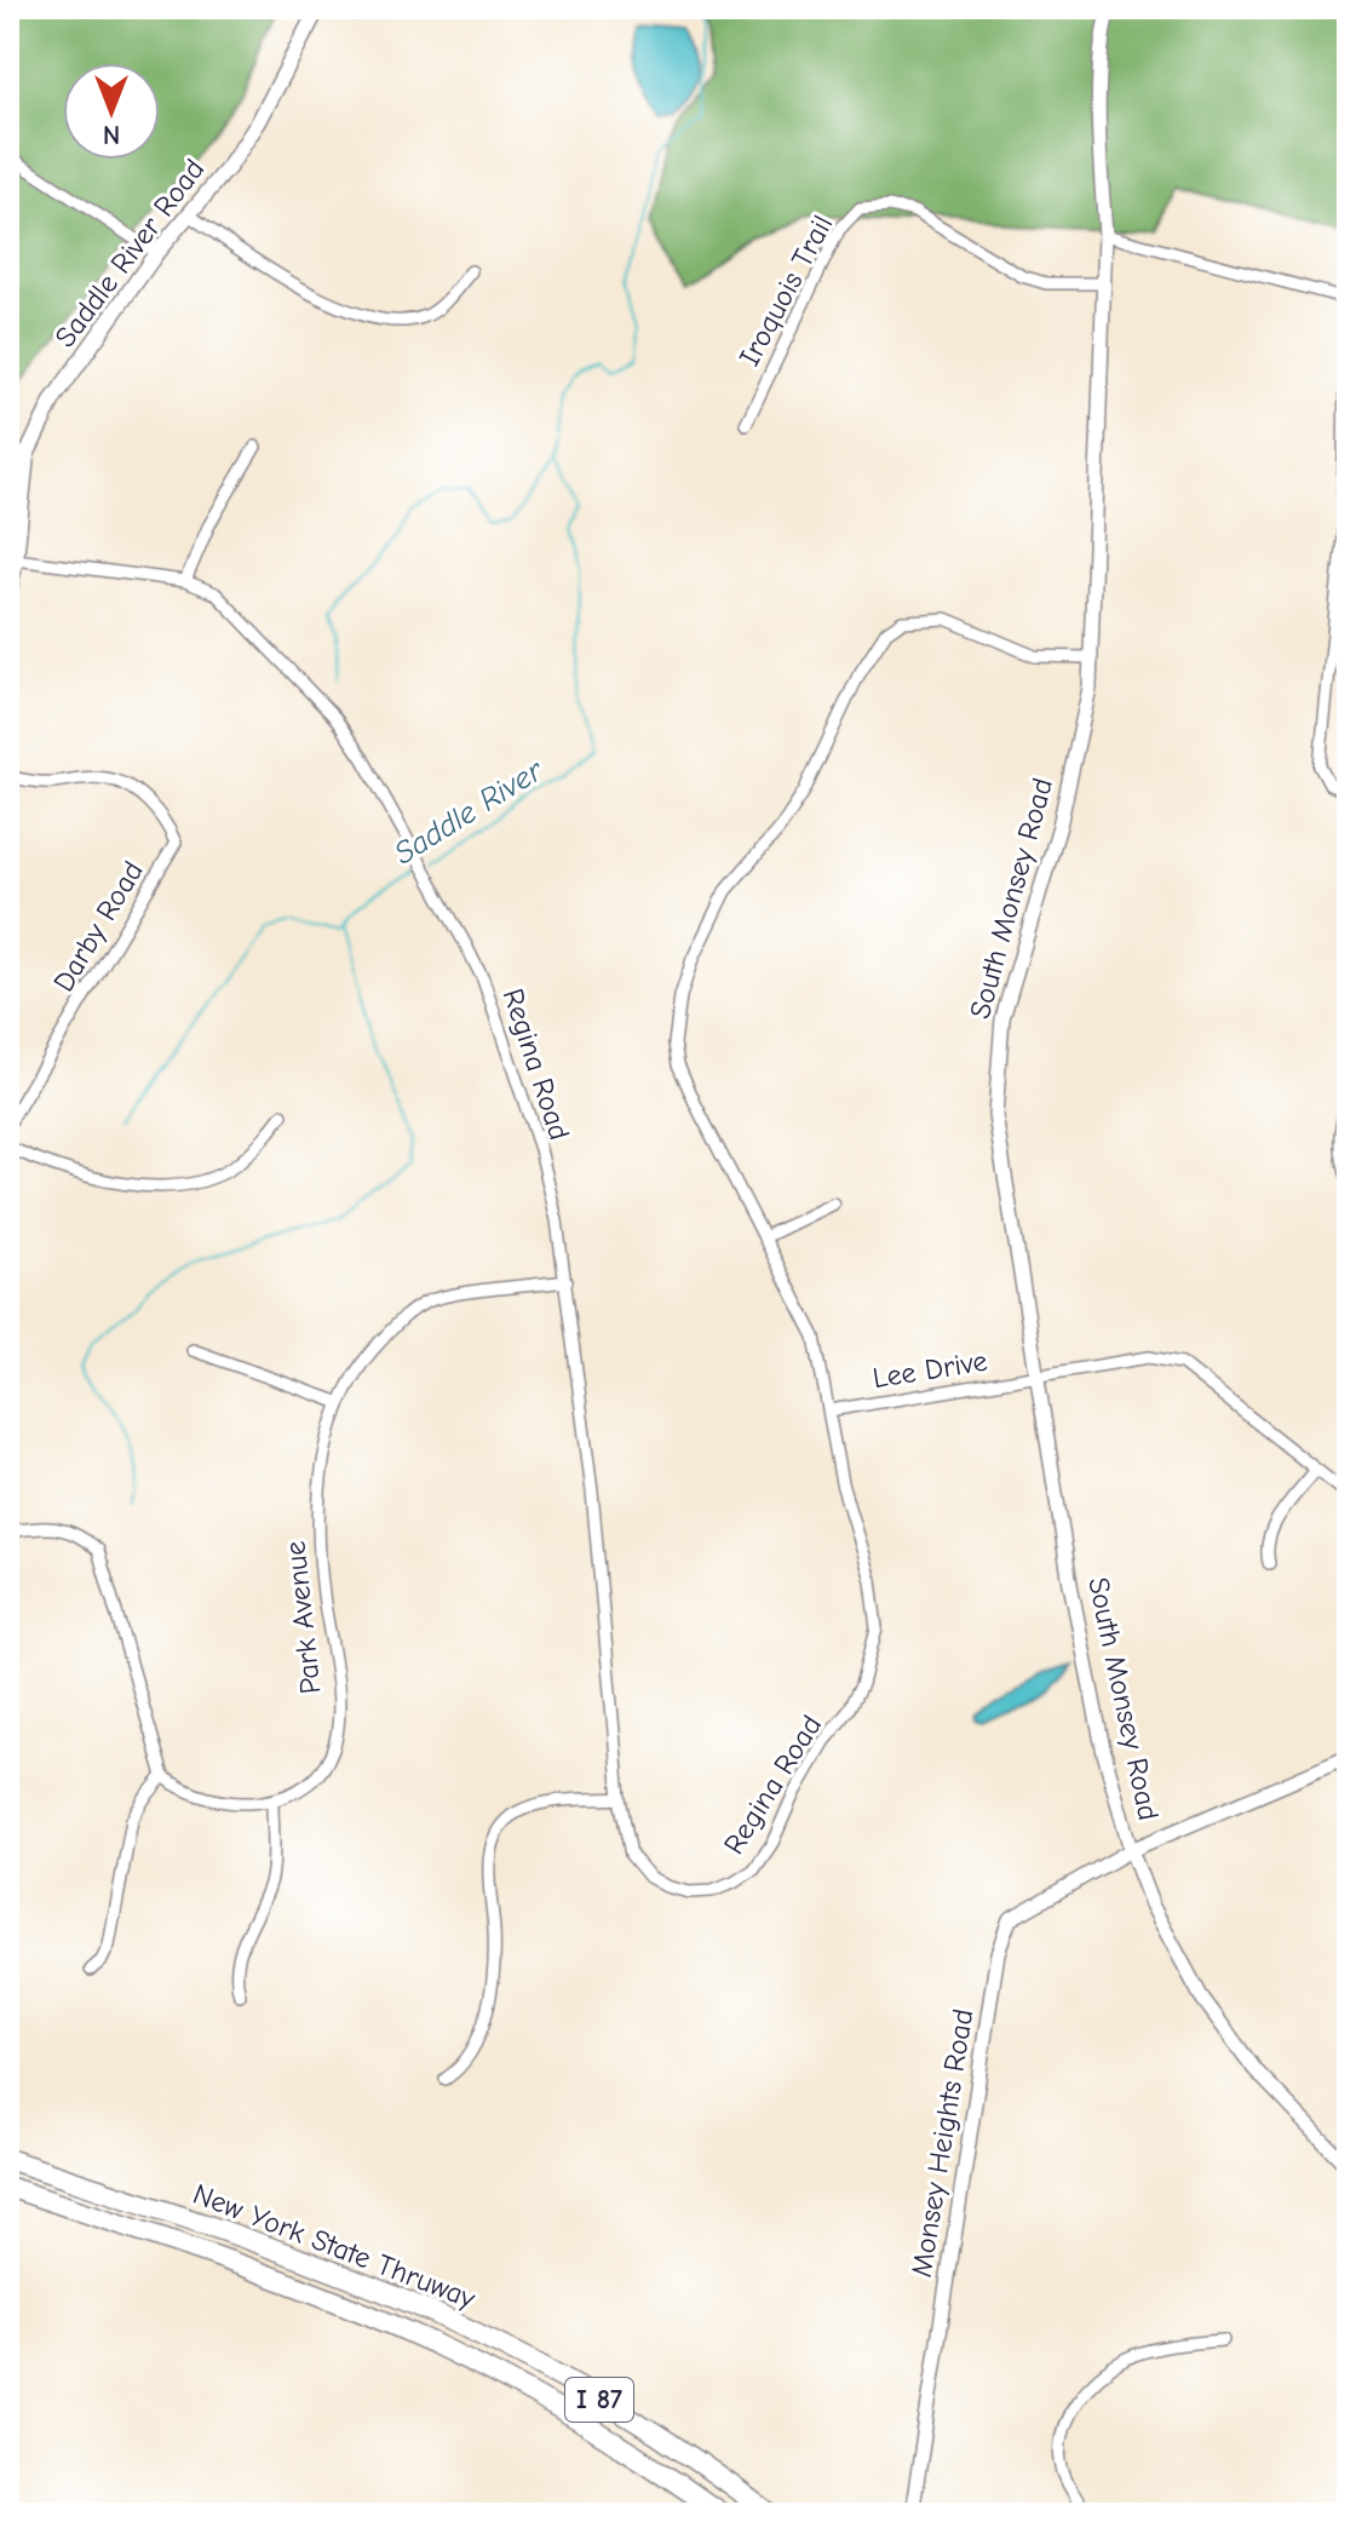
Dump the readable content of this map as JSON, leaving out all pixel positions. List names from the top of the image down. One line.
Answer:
{"streets":{"highway":["New York State Thruway","I 87"],"main road":["Saddle River Road"],"street":["Iroquois Trail","South Monsey Road","Darby Road","Regina Road","Lee Drive","Park Avenue","Monsey Heights Road"]},"crossings":[["Saddle River Road","Regina Road"],["Iroquois Trail","South Monsey Road"],["South Monsey Road","Regina Road"],["South Monsey Road","Lee Drive"],["South Monsey Road","Monsey Heights Road"],["Regina Road","Lee Drive"],["Regina Road","Park Avenue"]],"water":["Saddle River"],"north":"bottom"}
